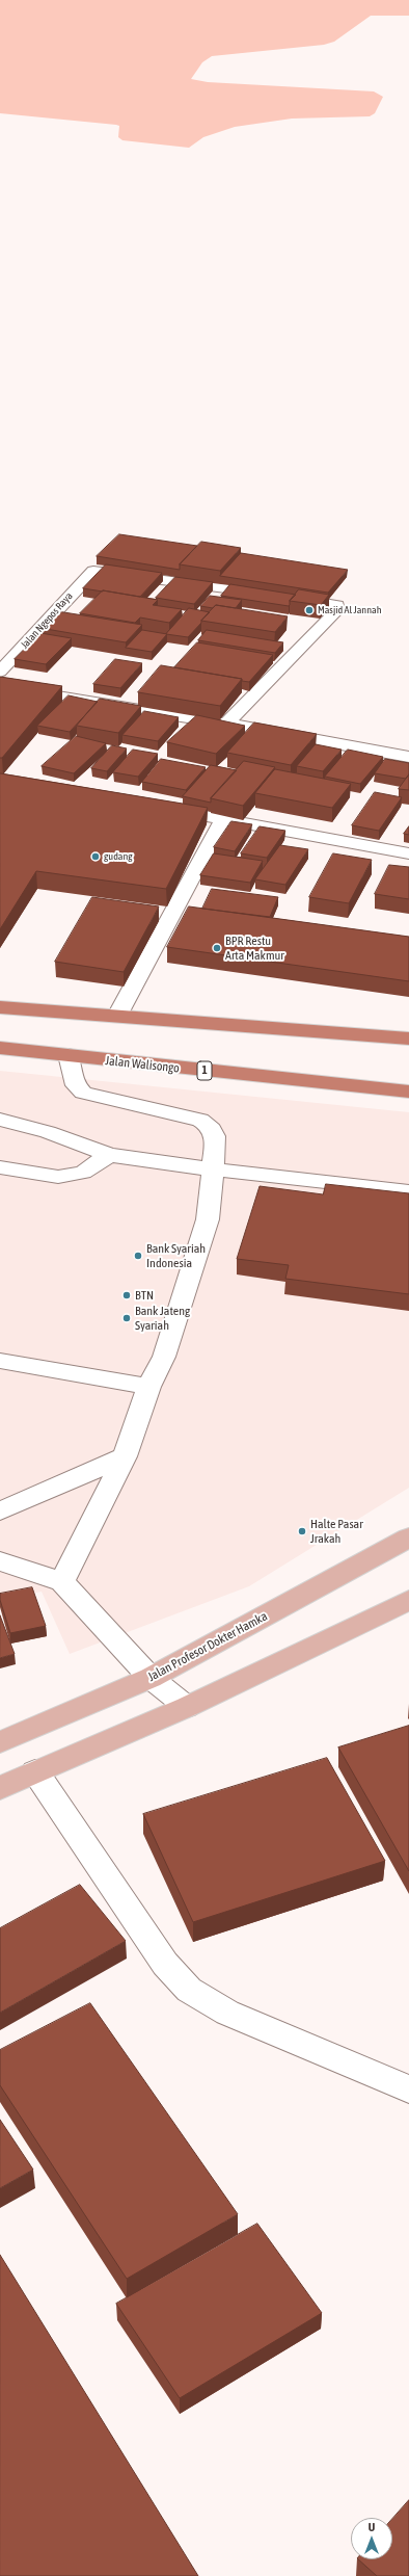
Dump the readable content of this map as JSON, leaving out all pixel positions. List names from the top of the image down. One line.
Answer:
{"streets":{"highway":["Jalan Walisongo","1"],"main road":["Jalan Profesor Dokter Hamka"],"street":["Jalan Ngepos Raya"]},"places":["Masjid Al Jannah","gudang","BPR Restu Arta Makmur","Bank Syariah Indonesia","BTN","Bank Jateng Syariah","Halte Pasar Jrakah"],"north":"top"}
